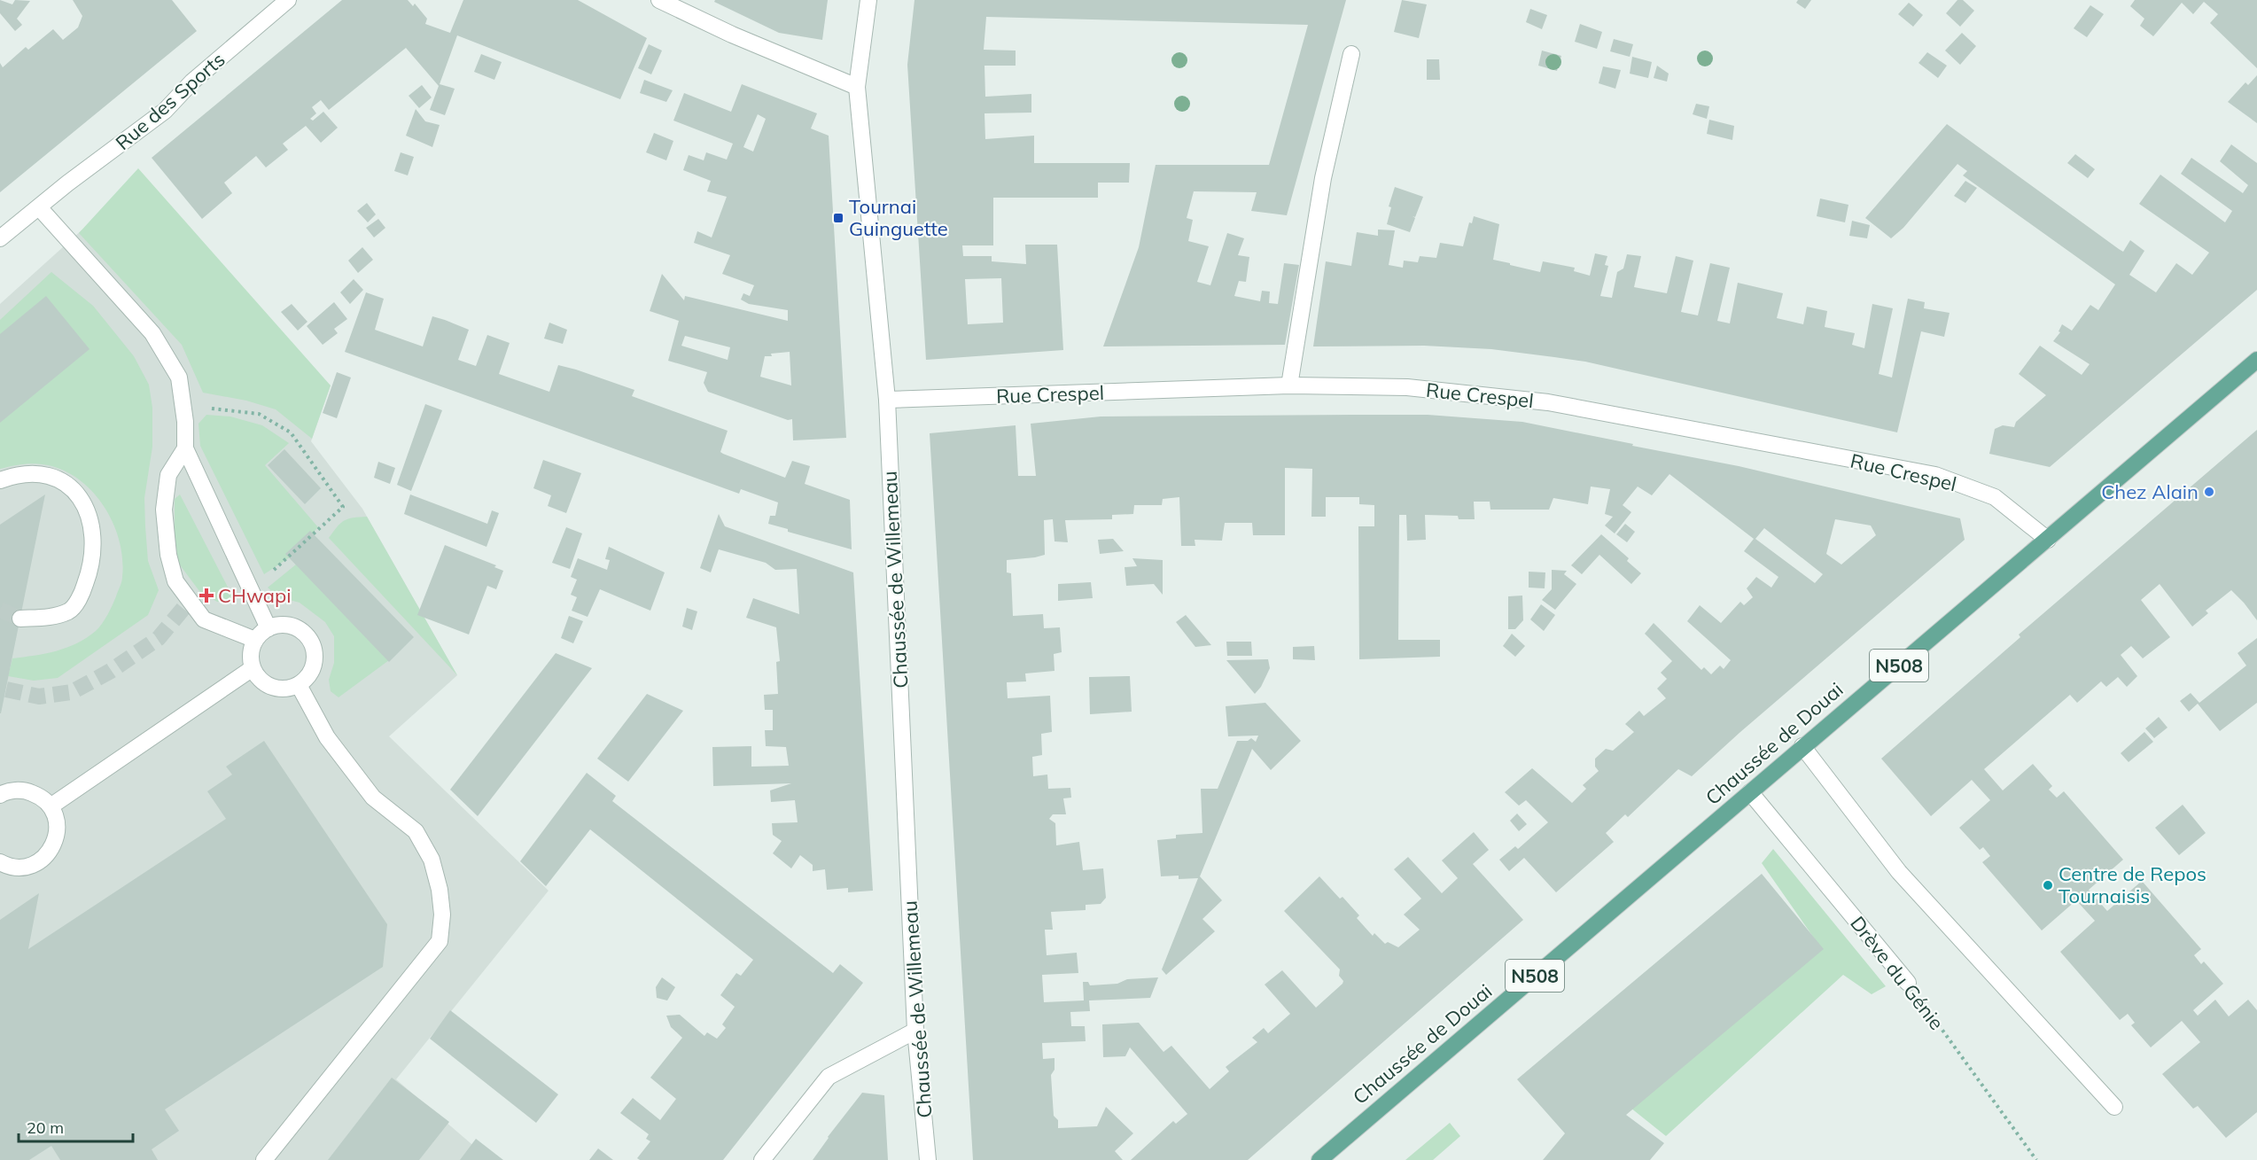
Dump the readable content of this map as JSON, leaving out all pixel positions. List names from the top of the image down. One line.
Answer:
{"streets":{"main road":["N508","Chaussée de Douai"],"street":["Rue des Sports","Rue Crespel","Chaussée de Willemeau","Drève du Génie"]},"crossings":[["Rue Crespel","Chaussée de Willemeau"],["Rue Crespel","Chaussée de Douai"],["Chaussée de Douai","Drève du Génie"]],"places":{"transit":["Tournai Guinguette"],"other":["Chez Alain","Centre de Repos Tournaisis"],"health":["CHwapi"]},"scale_bar":"20 m"}
